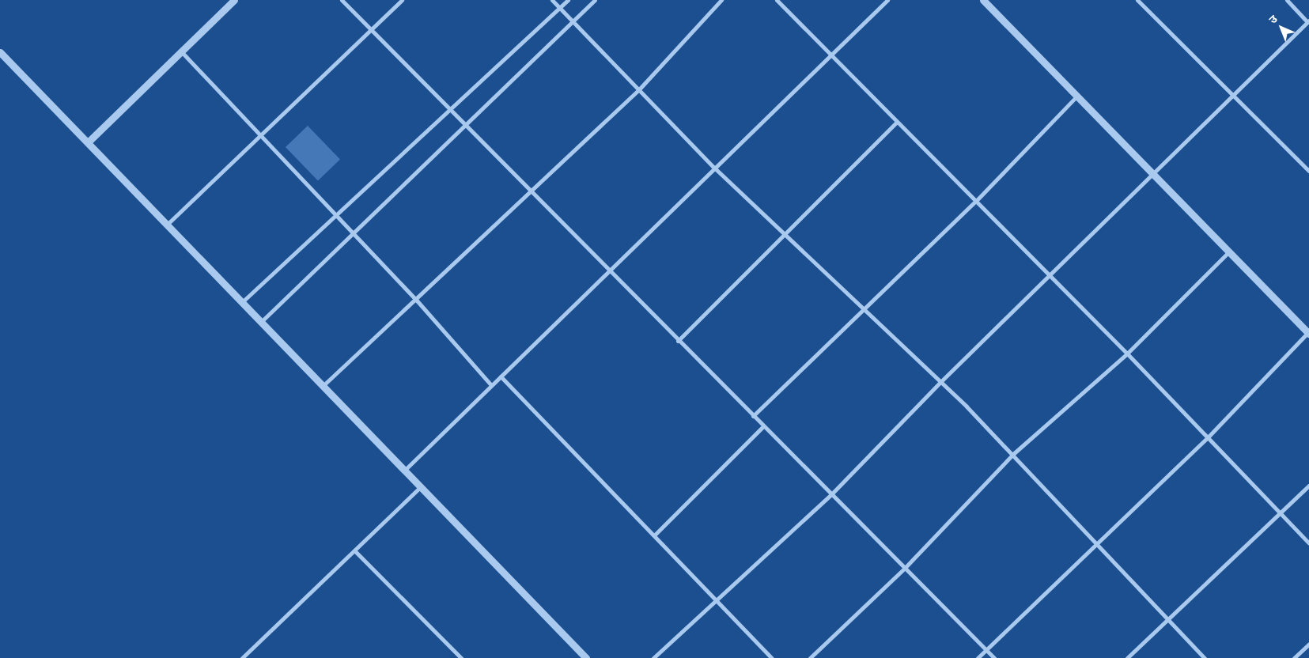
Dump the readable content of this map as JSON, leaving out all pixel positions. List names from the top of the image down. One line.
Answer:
{"north":"top left"}
